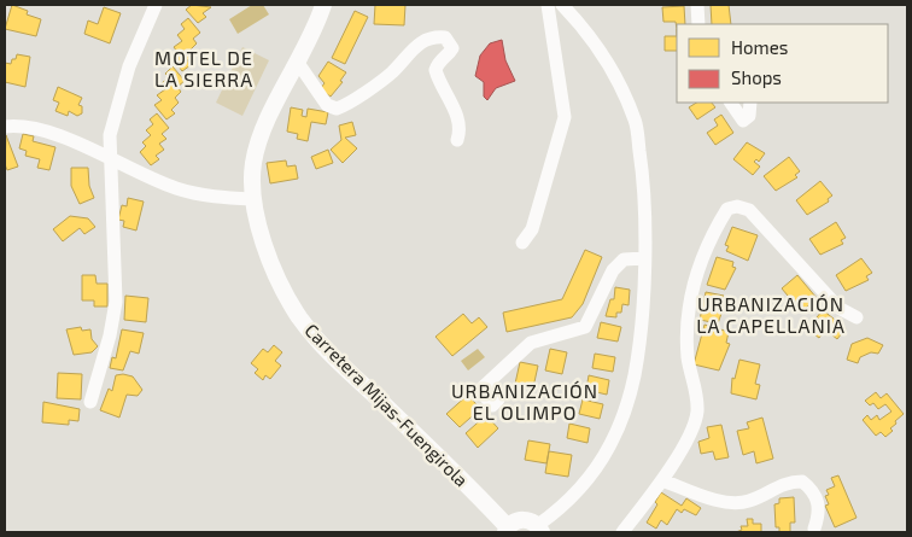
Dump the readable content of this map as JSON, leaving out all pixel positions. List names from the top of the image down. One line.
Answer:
{"streets":{"main road":["Carretera Mijas-Fuengirola"]},"districts":["MOTEL DE LA SIERRA","URBANIZACIÓN LA CAPELLANIA","URBANIZACIÓN EL OLIMPO"],"legend":["Homes","Shops"]}
